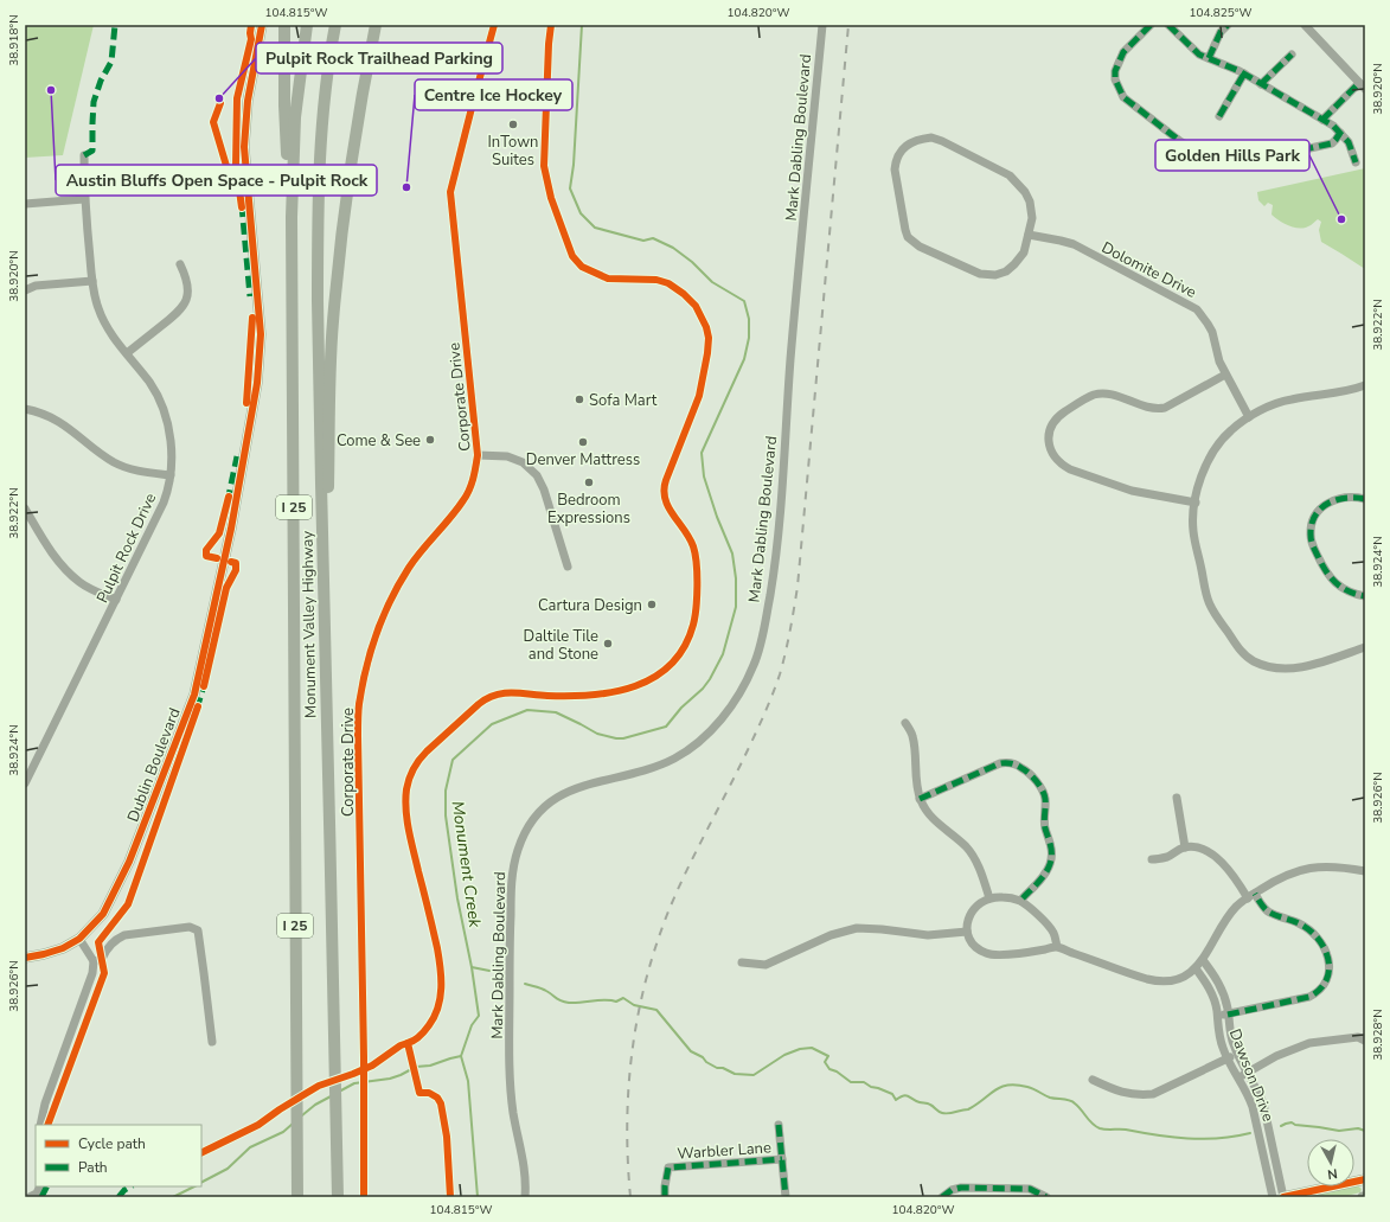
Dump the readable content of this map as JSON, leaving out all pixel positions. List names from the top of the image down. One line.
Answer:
{"streets":{"highway":["I 25","Monument Valley Highway"],"main road":["Dublin Boulevard"],"street":["Mark Dabling Boulevard","Dolomite Drive","Corporate Drive","Pulpit Rock Drive","Dawson Drive","Warbler Lane"]},"water":["Monument Creek"],"places":["Austin Bluffs Open Space - Pulpit Rock","Pulpit Rock Trailhead Parking","InTown Suites","Centre Ice Hockey","Golden Hills Park","Sofa Mart","Come & See","Denver Mattress","Bedroom Expressions","Cartura Design","Daltile Tile and Stone"],"legend":["Cycle path","Path"],"north":"bottom","coordinates":["104.815°W","104.820°W","104.825°W","38.918°N","38.920°N","38.922°N","38.924°N","38.926°N","38.928°N"]}
